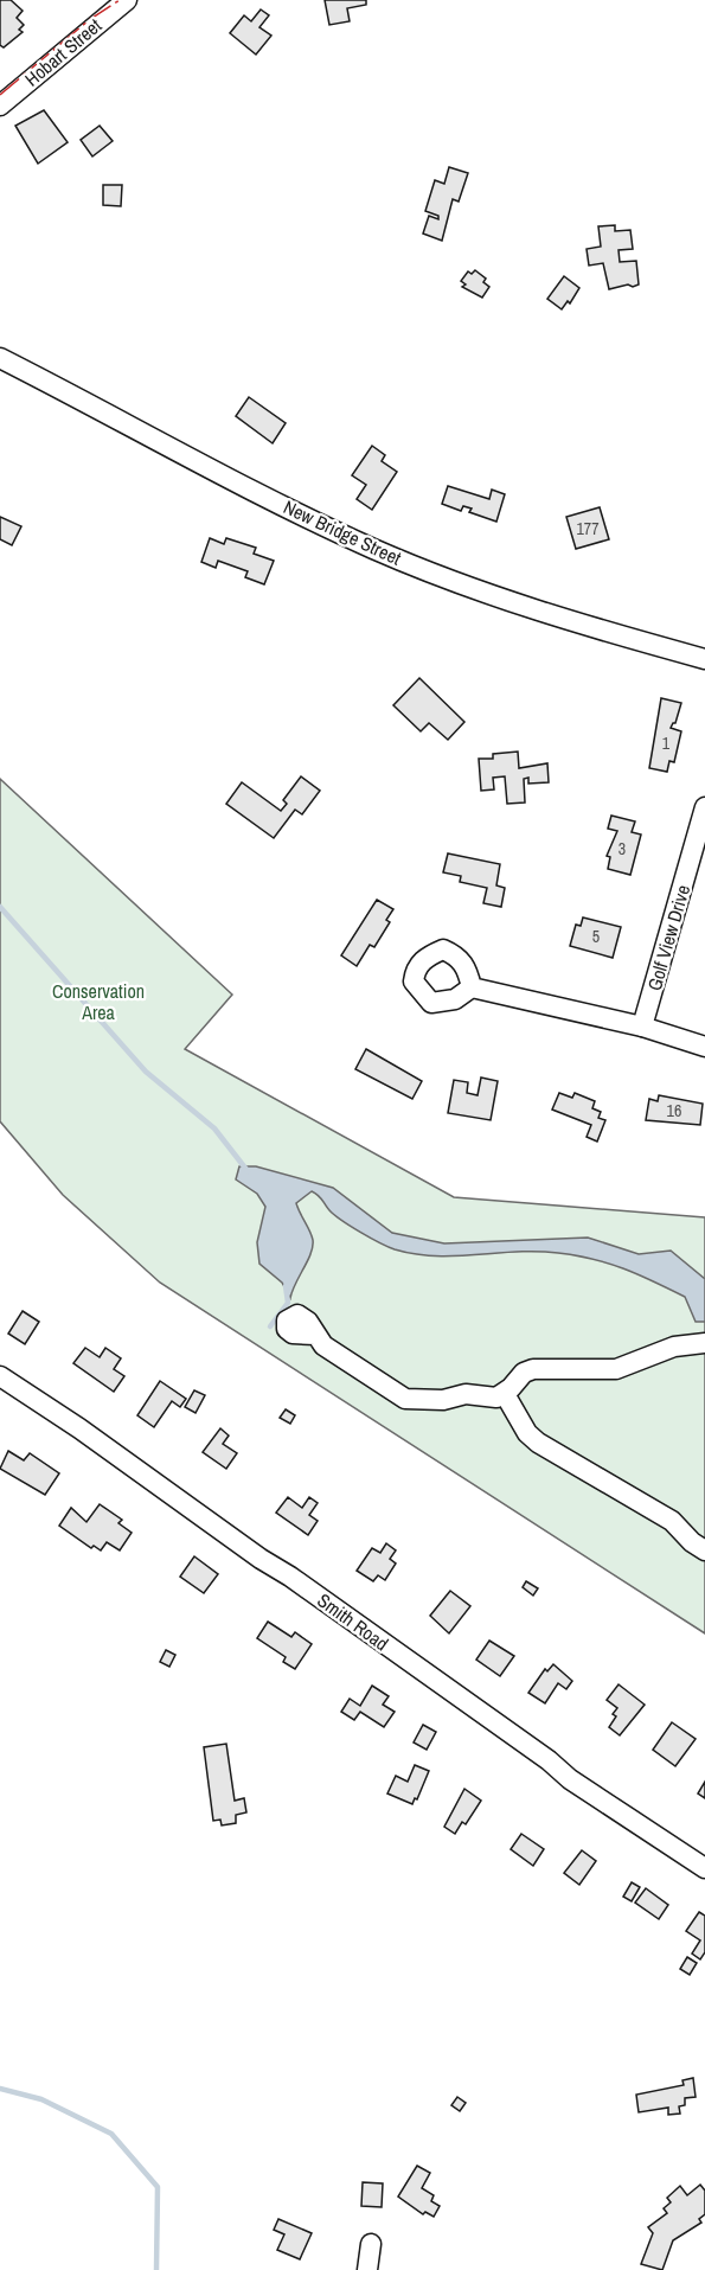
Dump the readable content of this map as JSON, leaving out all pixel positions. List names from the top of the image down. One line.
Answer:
{"streets":{"street":["Hobart Street","New Bridge Street","Golf View Drive","Smith Road"]},"parks":["Conservation Area"],"house_numbers":["177","1","3","5","16"]}
